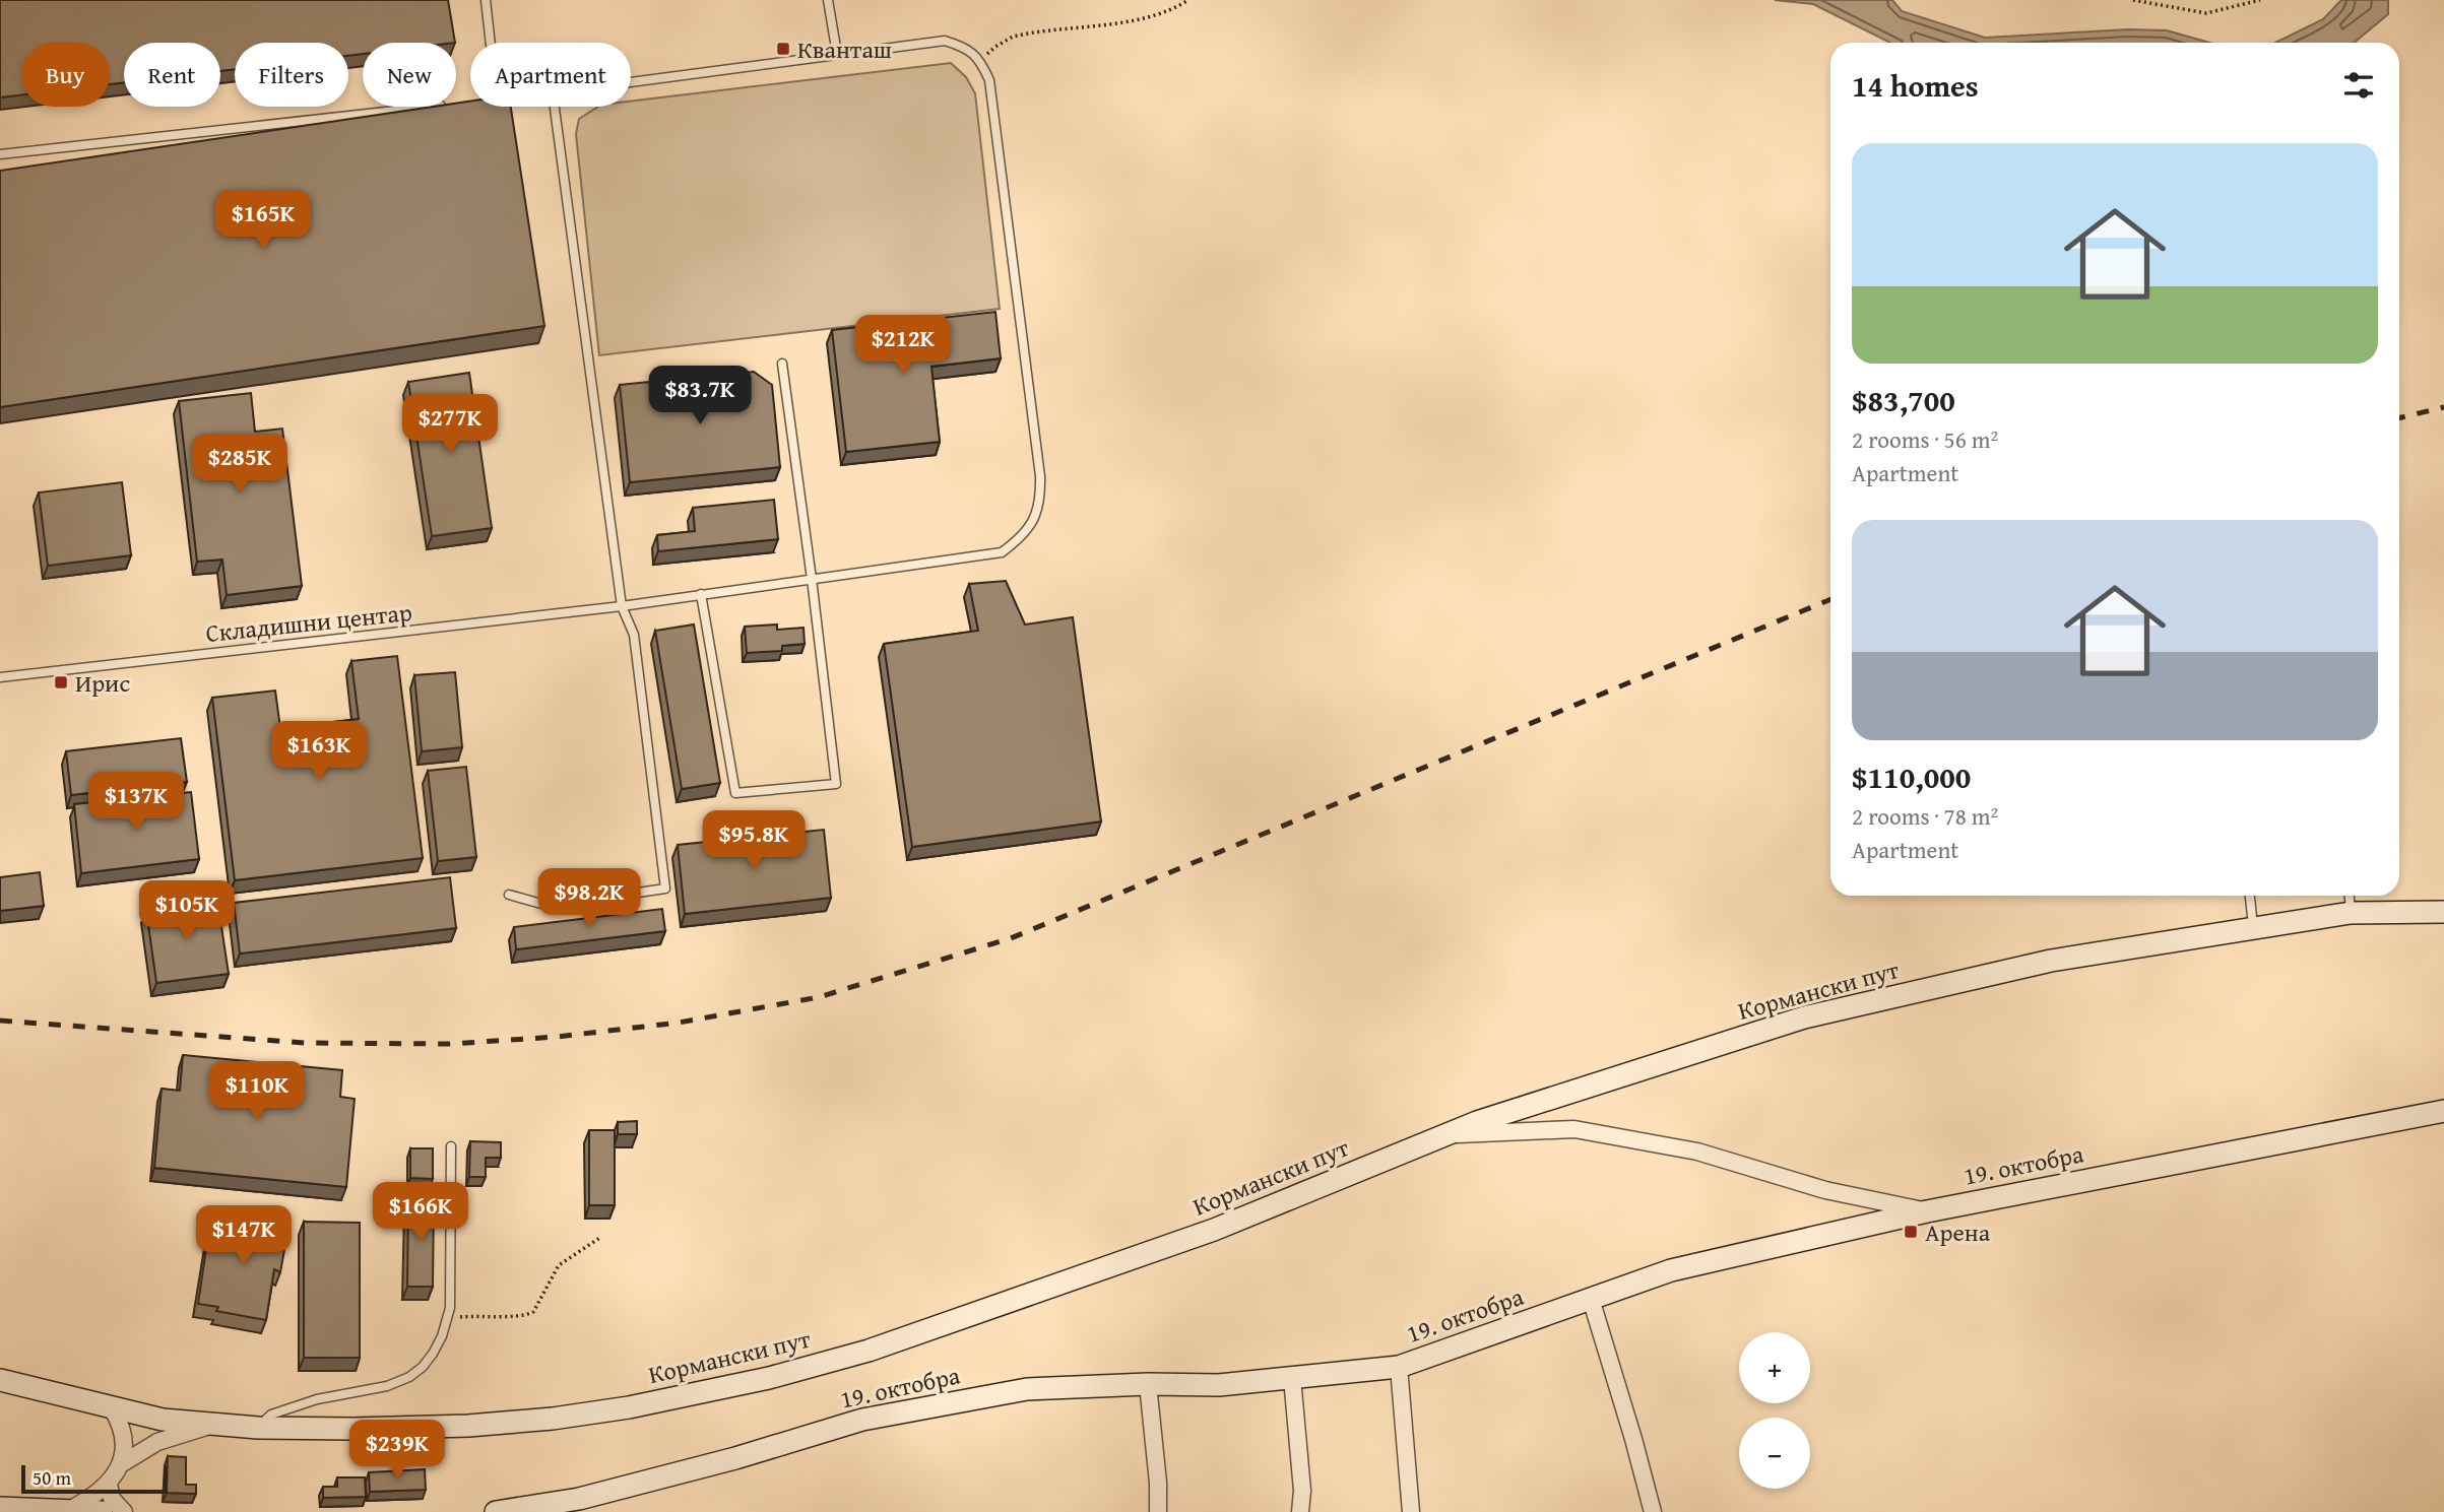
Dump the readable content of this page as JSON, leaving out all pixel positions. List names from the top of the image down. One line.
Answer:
{"streets":{"street":["Кормански пут","19. октобра"],"lane":["Складишни центар"]},"places":{"transit":["Кванташ","Ирис","Арена"]},"scale_bar":"50 m","page":{"chip":["Buy","Rent","Filters","New","Apartment"],"heading":"14 homes","list":[{"name":"$83,700","note":"2 rooms · 56 m² · Apartment"},{"name":"$110,000","note":"2 rooms · 78 m² · Apartment"}],"price":["$165K","$212K","$83.7K","$277K","$285K","$163K","$137K","$95.8K","$98.2K","$105K","$110K","$166K","$147K","$239K"],"map_buttons":["+","−"],"scale":"50 m"}}
